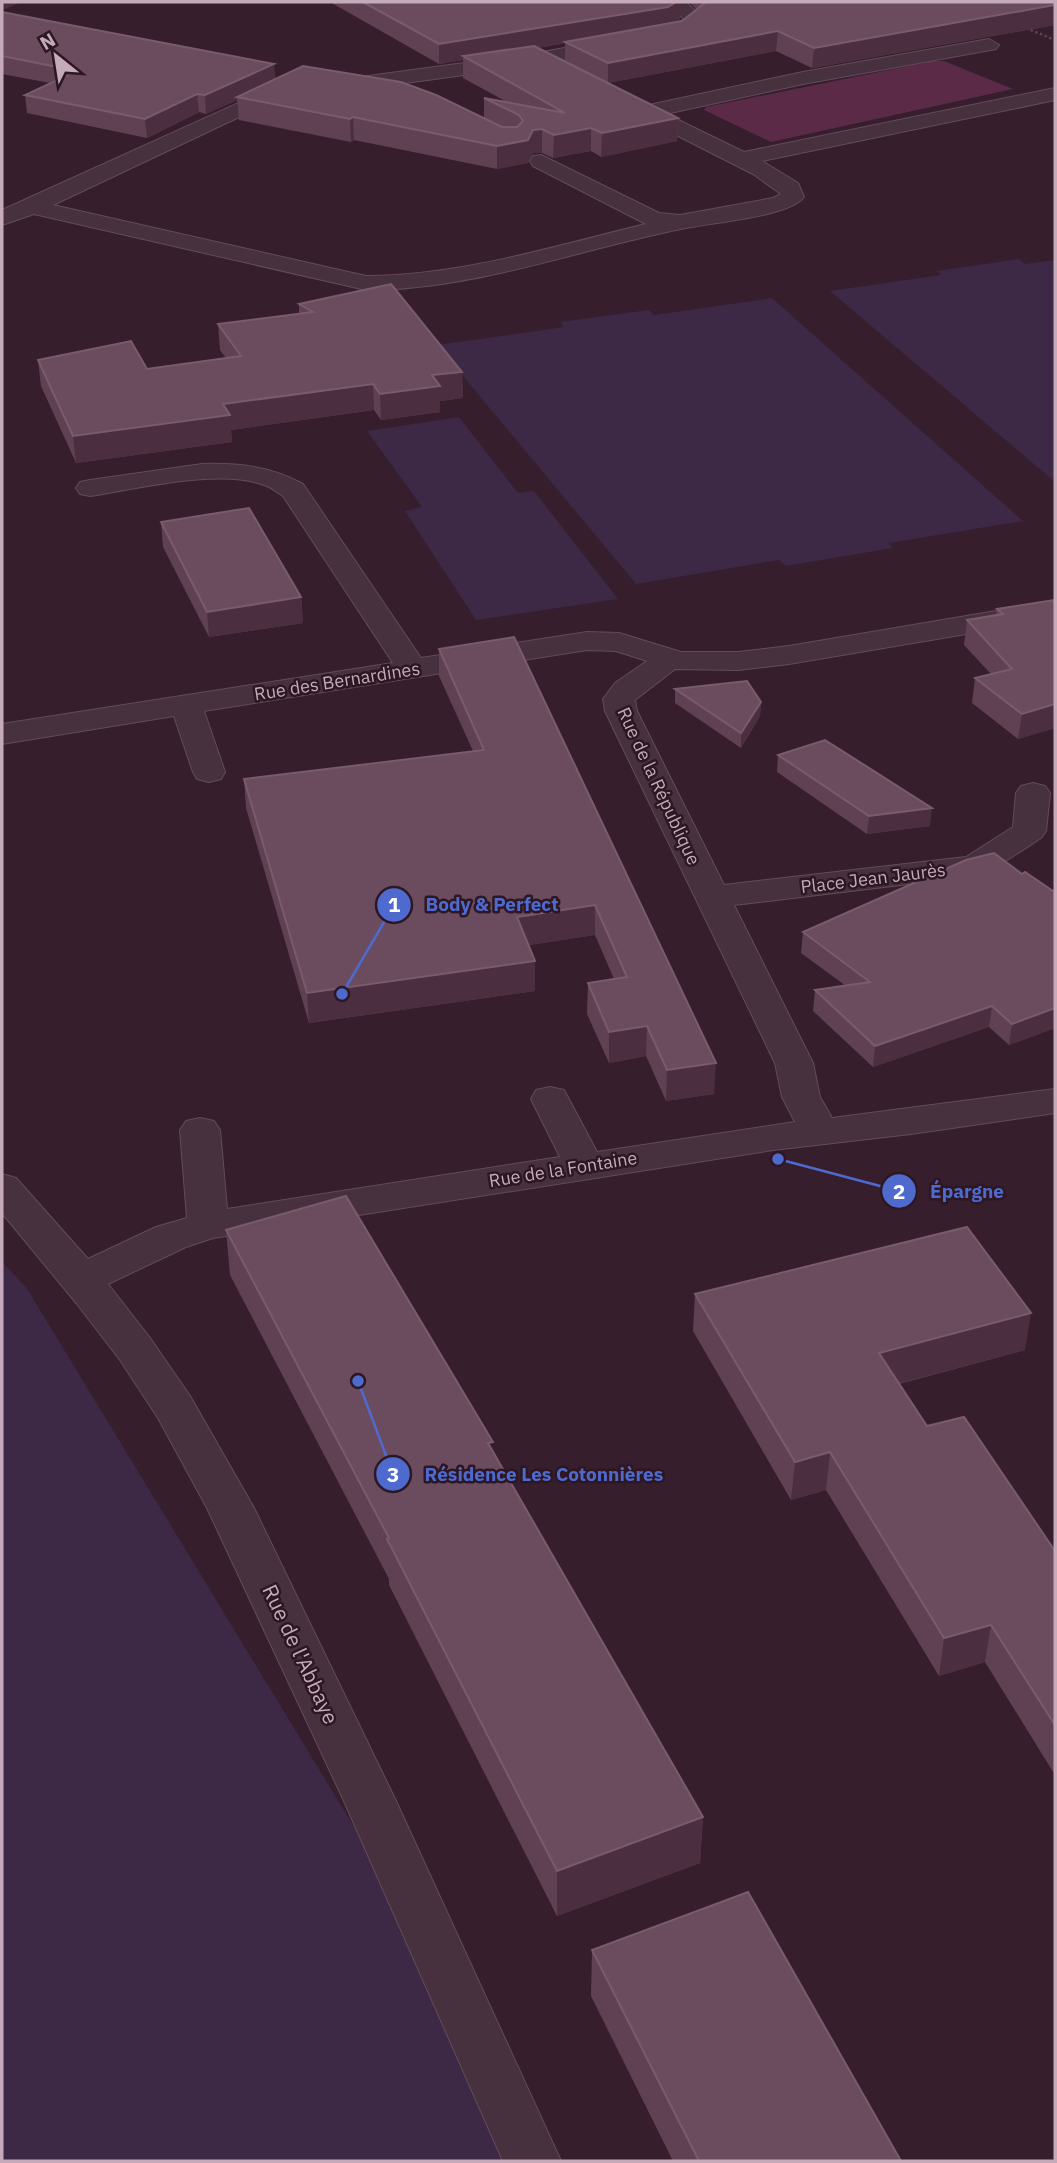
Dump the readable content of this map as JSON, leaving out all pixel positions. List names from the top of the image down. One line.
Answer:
{"streets":{"street":["Rue des Bernardines","Rue de la République","Place Jean Jaurès","Rue de la Fontaine","Rue de l'Abbaye"]},"crossings":[["Rue des Bernardines","Rue de la République"],["Rue de la République","Place Jean Jaurès"],["Rue de la République","Rue de la Fontaine"],["Rue de la Fontaine","Rue de l'Abbaye"]],"places":["Body & Perfect","Épargne","Résidence Les Cotonnières"],"north":"top left"}
